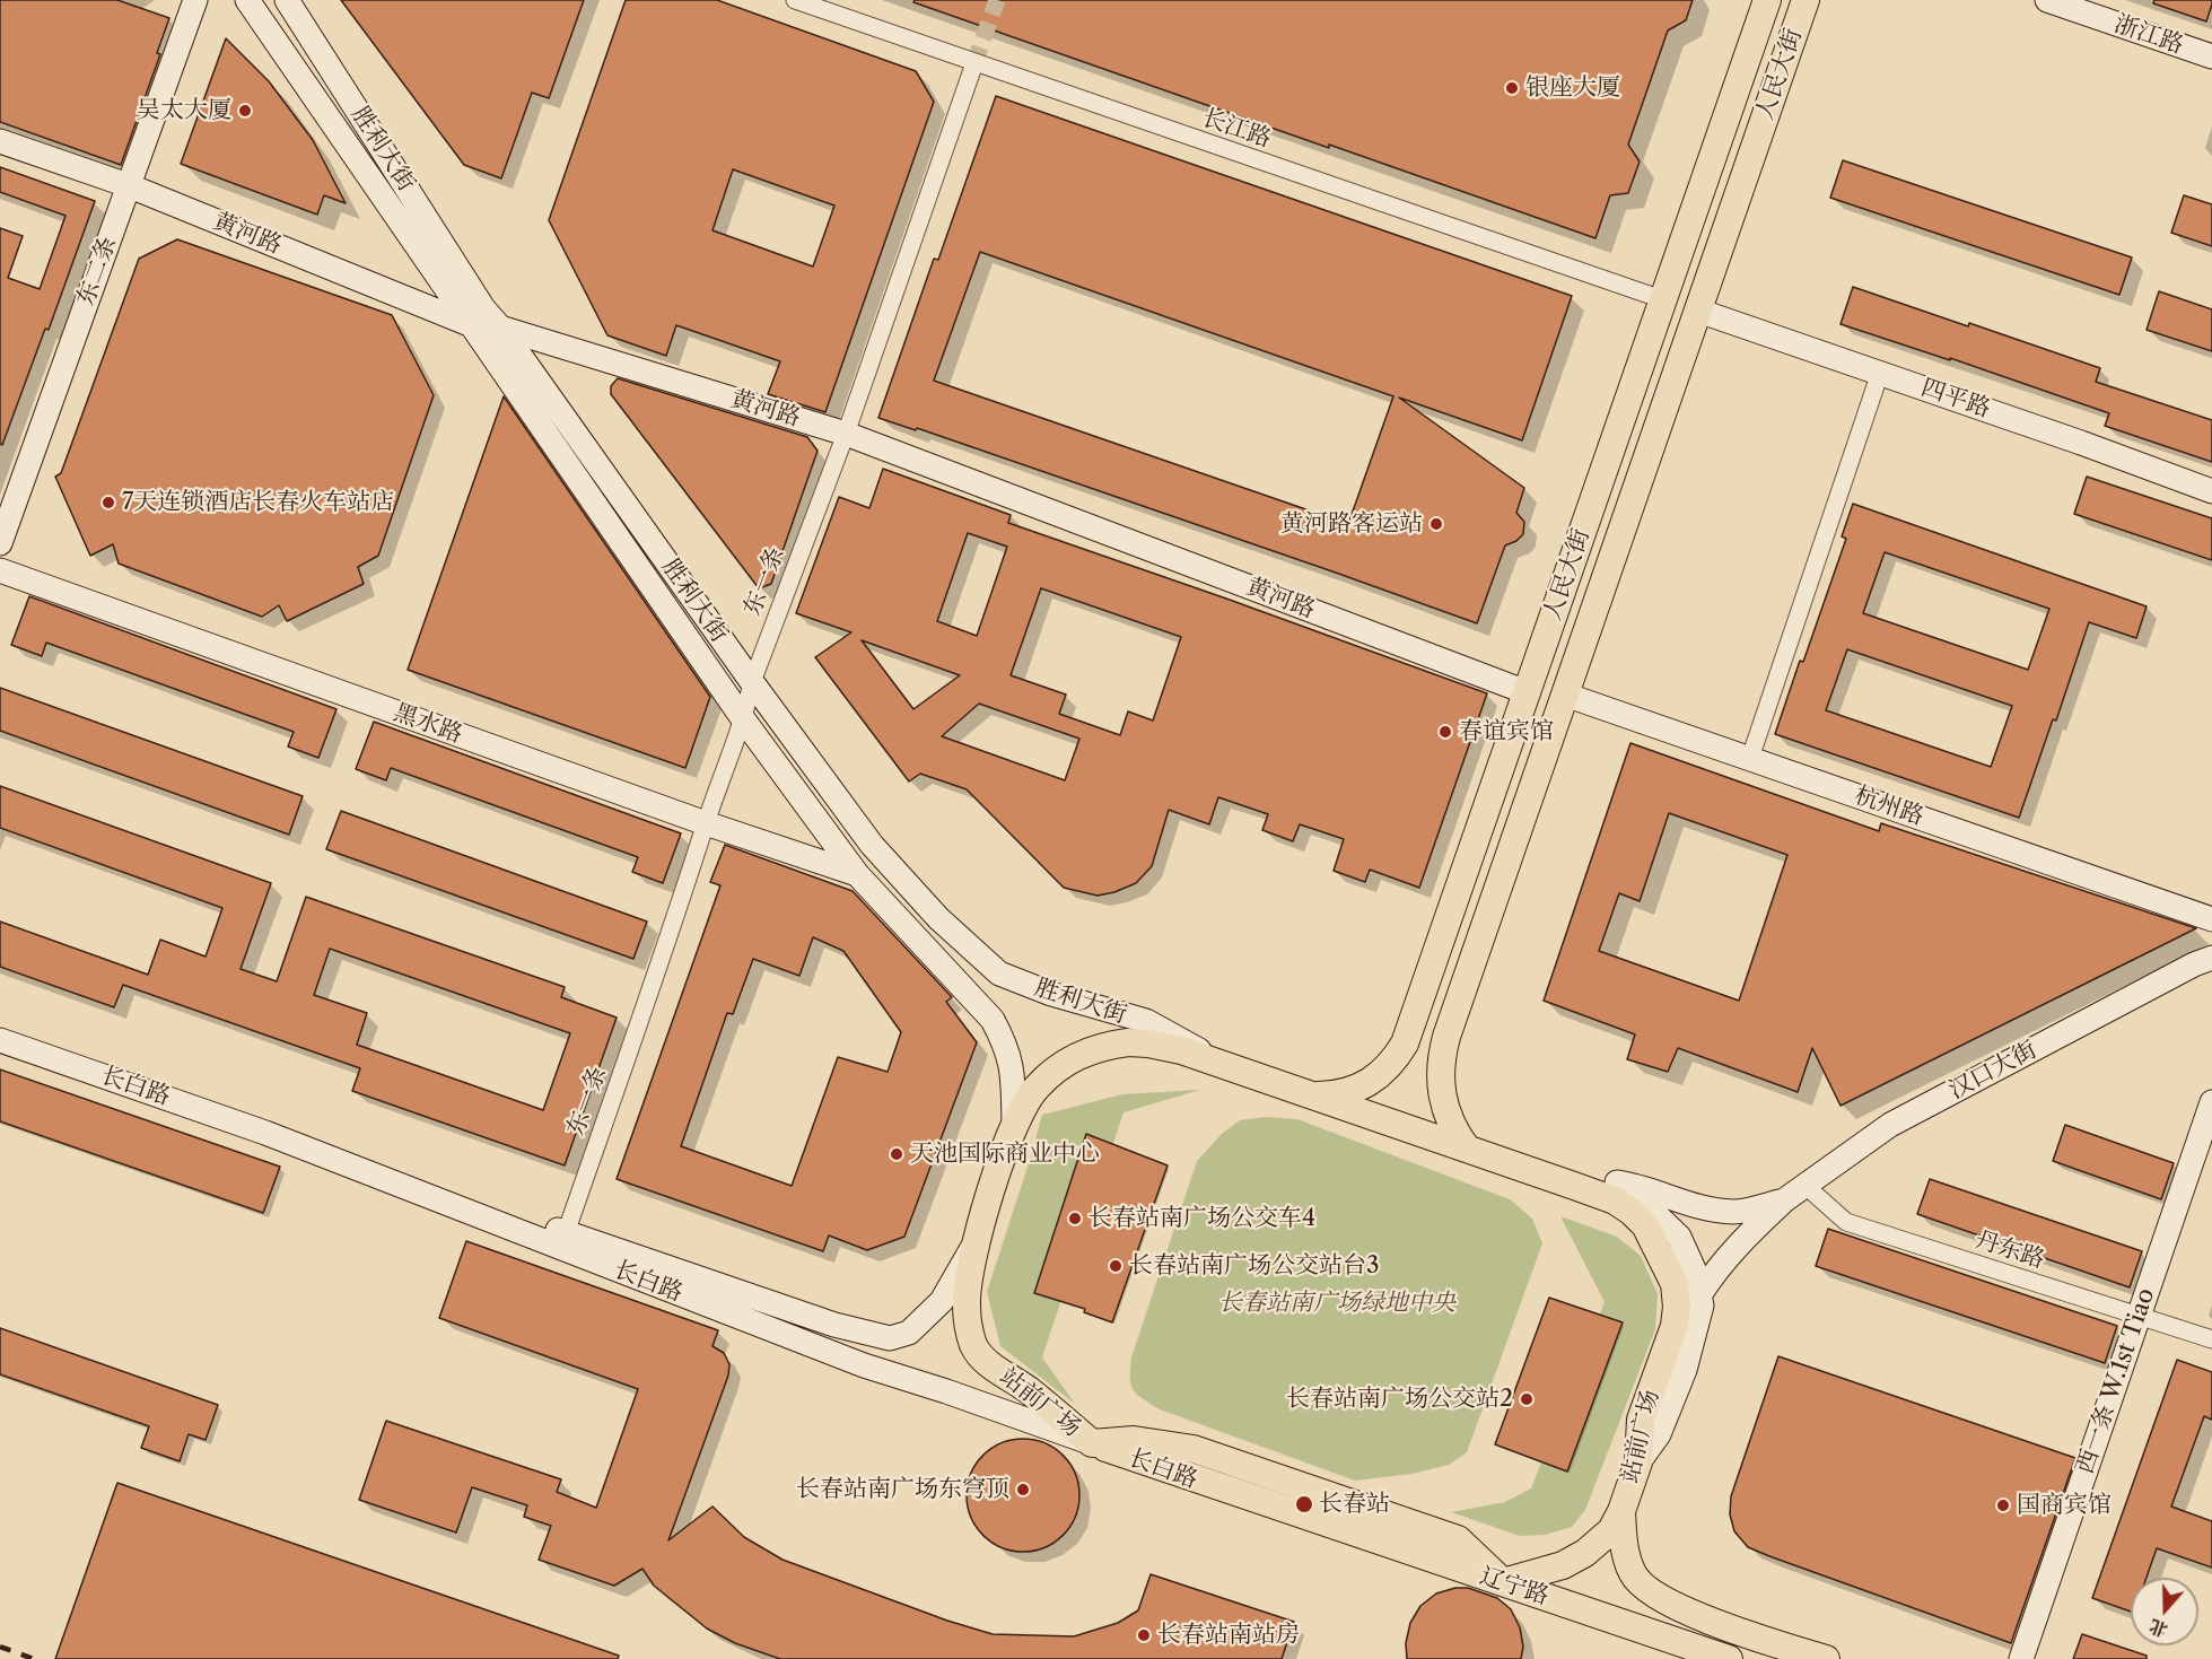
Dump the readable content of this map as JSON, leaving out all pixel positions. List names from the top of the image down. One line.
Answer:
{"streets":{"main road":["浙江路","人民大街","胜利大街","黄河路","东二条","四平路","黑水路","杭州路","汉口大街","长白路","西一条 W.1st Tiao","站前广场","辽宁路"],"street":["长江路","东一条","丹东路"]},"crossings":[["人民大街","长江路"],["人民大街","黄河路"],["人民大街","四平路"],["人民大街","杭州路"],["人民大街","站前广场"],["长江路","东一条"],["胜利大街","黄河路"],["胜利大街","东一条"],["胜利大街","黑水路"],["胜利大街","站前广场"],["黄河路","东二条"],["黄河路","东一条"],["东一条","黑水路"],["东一条","长白路"],["汉口大街","丹东路"],["长白路","站前广场"],["长白路","辽宁路"],["丹东路","西一条 W.1st Tiao"],["站前广场","辽宁路"]],"parks":["长春站南广场绿地中央"],"places":["银座大厦","吴太大厦","7天连锁酒店长春火车站店","黄河路客运站","春谊宾馆","天池国际商业中心","长春站南广场公交车4","长春站南广场公交站台3","长春站南广场公交站2","长春站南广场东穹顶","长春站","国商宾馆","长春站南站房"],"north":"bottom"}
